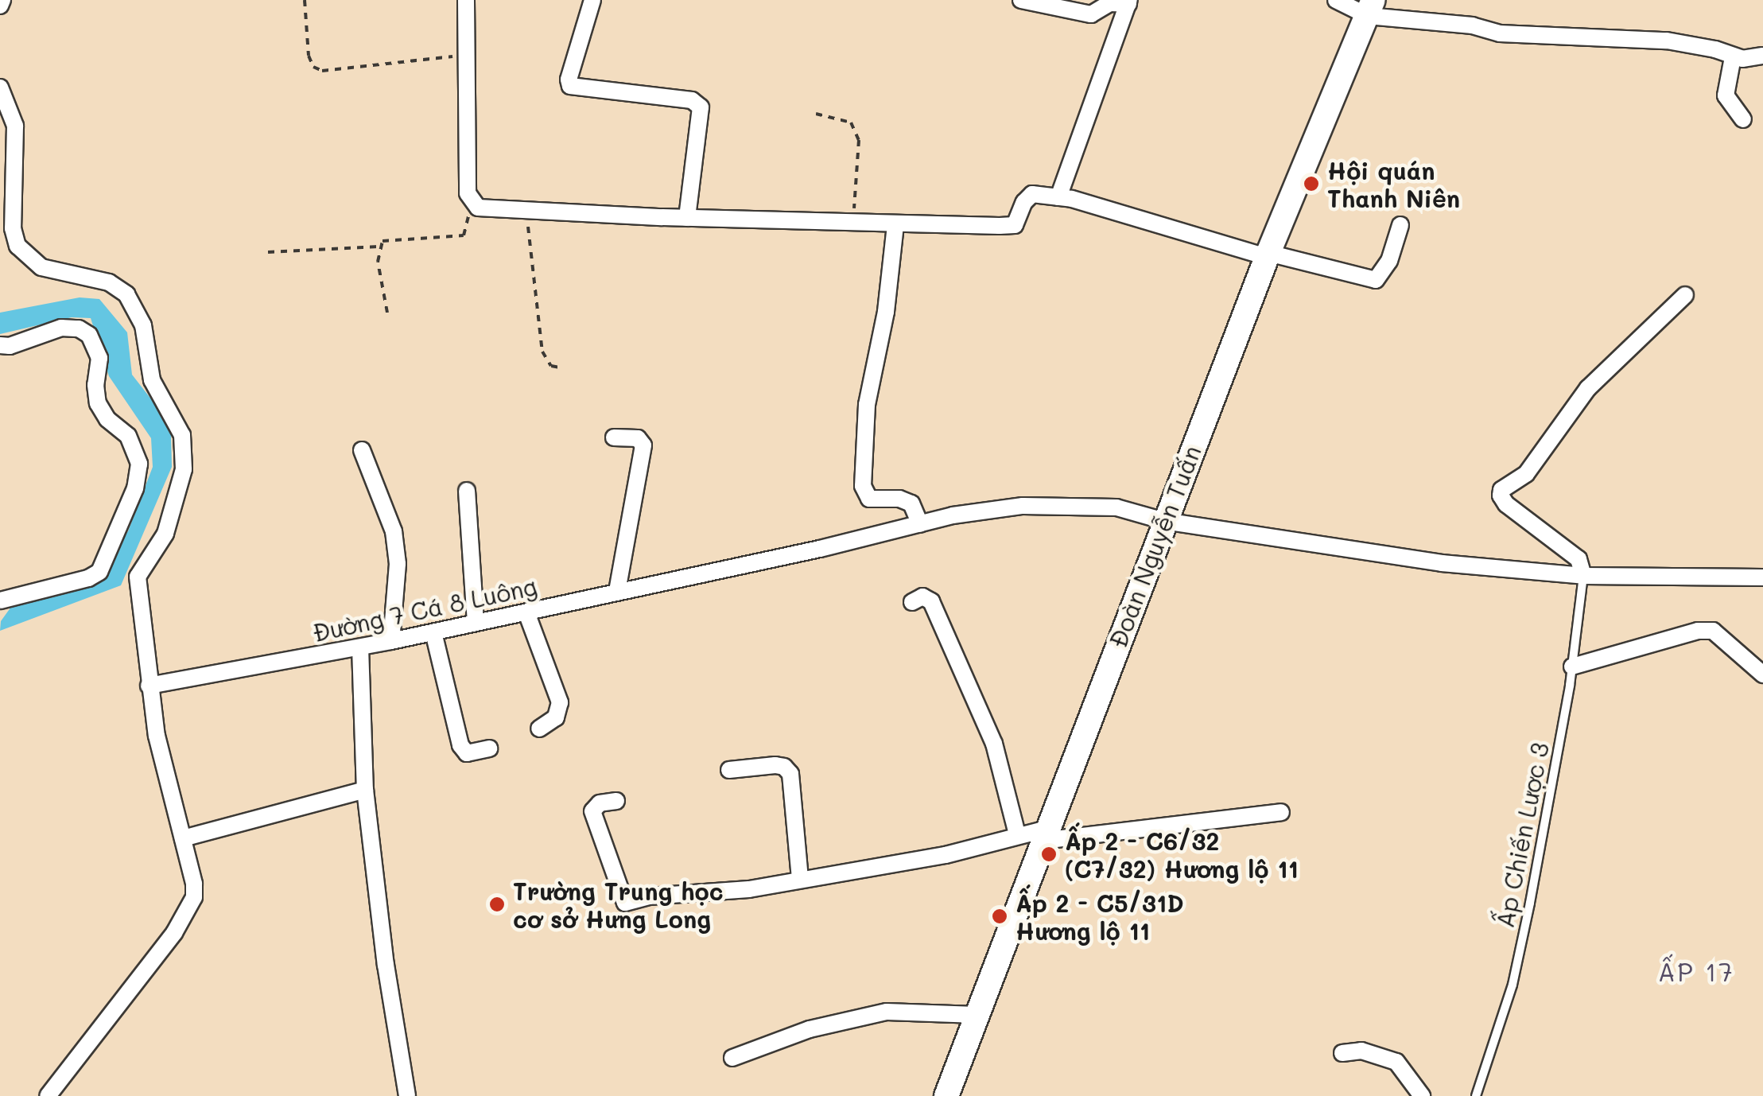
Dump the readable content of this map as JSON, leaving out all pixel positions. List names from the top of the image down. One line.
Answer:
{"streets":{"main road":["Đoàn Nguyễn Tuấn"],"street":["Đường 7 Cá 8 Luông"],"lane":["Ấp Chiến Lược 3"]},"crossings":[["Đoàn Nguyễn Tuấn","Đường 7 Cá 8 Luông"],["Đường 7 Cá 8 Luông","Ấp Chiến Lược 3"]],"districts":["ẤP 17"],"places":["Hội quán Thanh Niên","Ấp 2 - C6/32 (C7/32) Hương lộ 11","Trường Trung học cơ sở Hưng Long","Ấp 2 - C5/31D Hương lộ 11"]}
